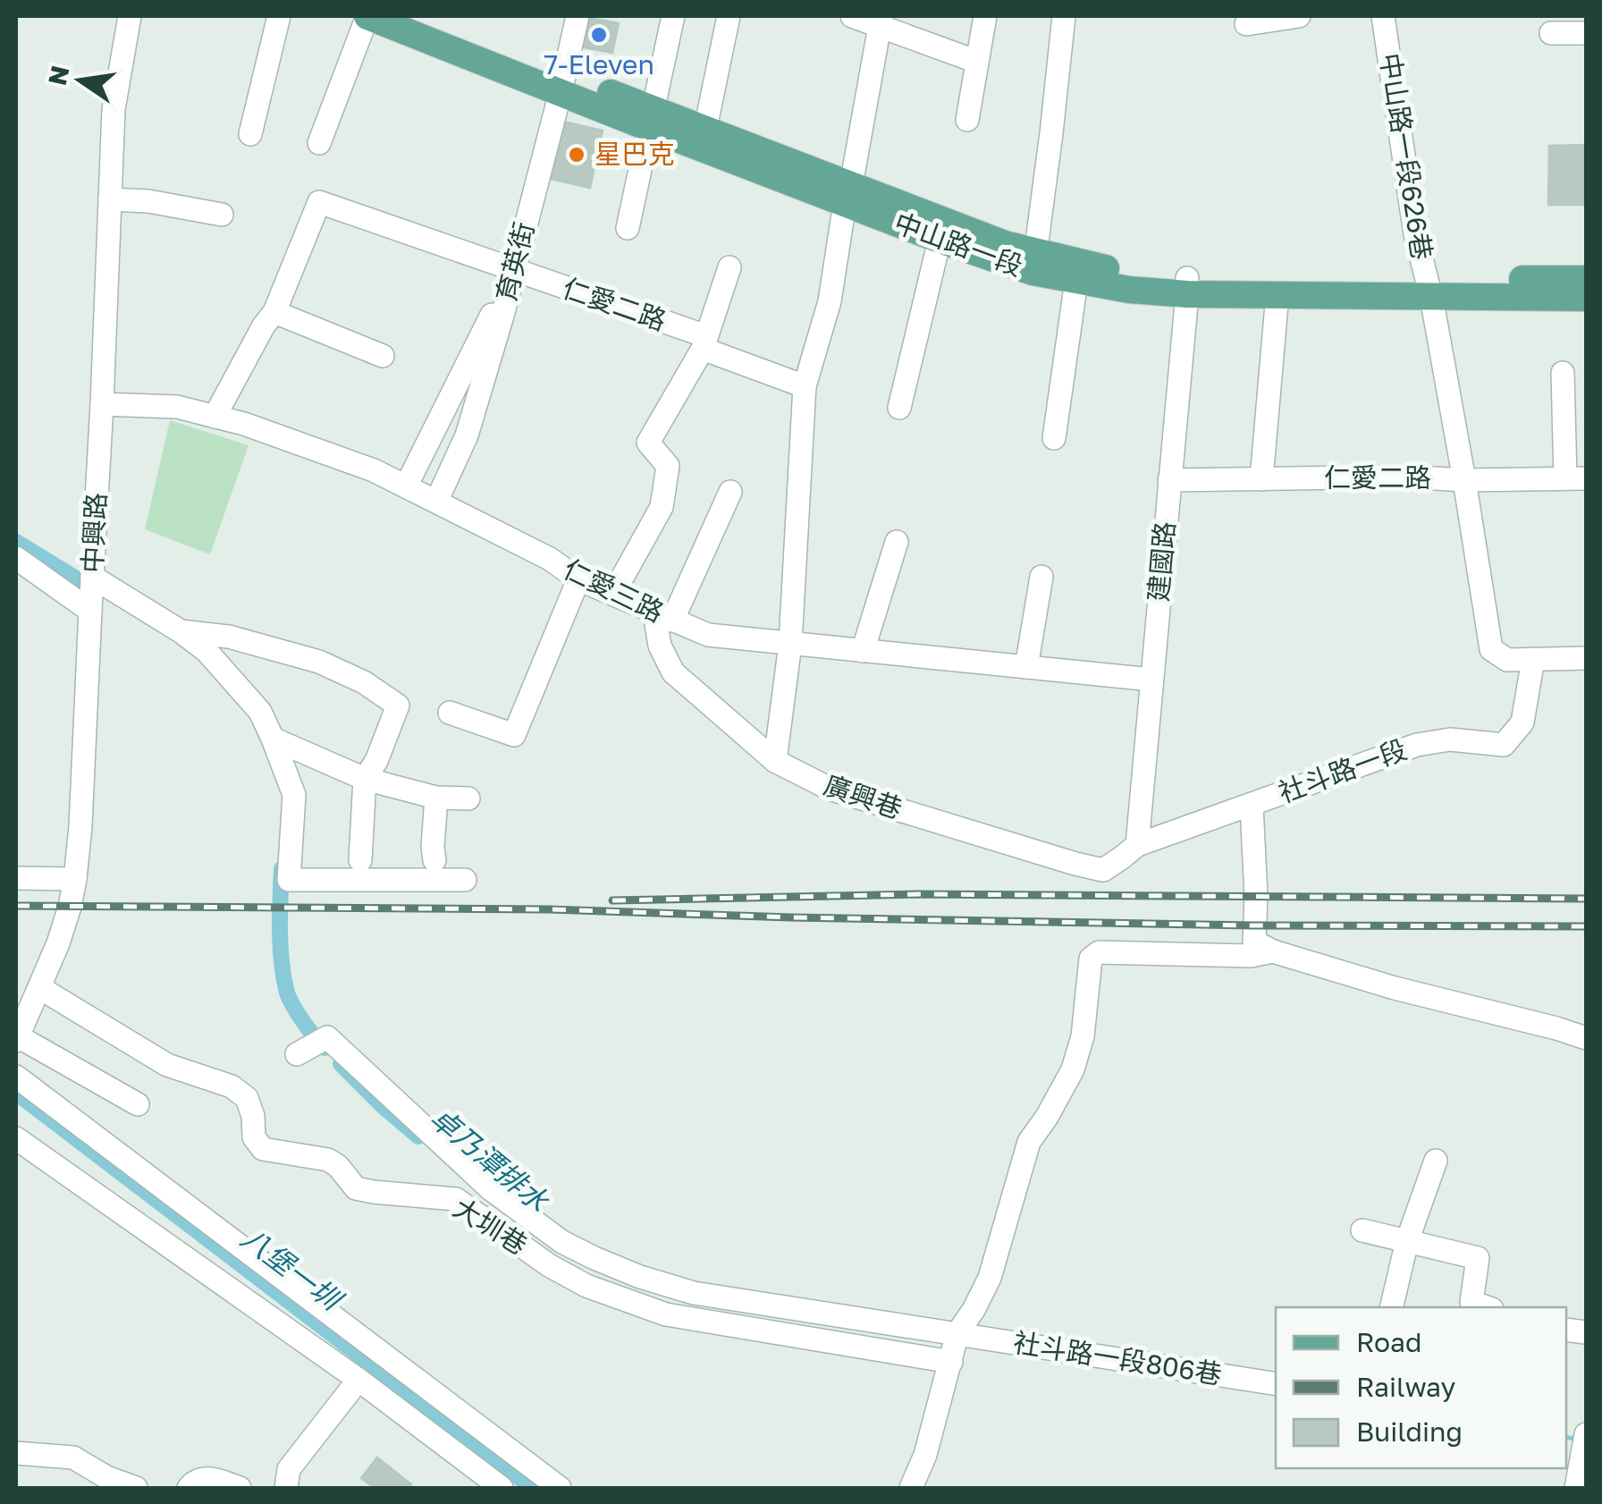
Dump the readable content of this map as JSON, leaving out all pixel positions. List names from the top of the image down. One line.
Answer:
{"streets":{"main road":["中山路一段"],"street":["中山路一段626巷","育英街","仁愛二路","中興路","建國路","仁愛三路","社斗路一段","廣興巷","大圳巷","社斗路一段806巷"]},"crossings":[["中山路一段626巷","中山路一段"],["中山路一段626巷","仁愛二路"],["中山路一段626巷","社斗路一段"],["中山路一段","育英街"],["中山路一段","建國路"],["育英街","仁愛二路"],["育英街","仁愛三路"],["仁愛二路","建國路"],["中興路","仁愛三路"],["中興路","大圳巷"],["建國路","仁愛三路"],["建國路","廣興巷"],["仁愛三路","廣興巷"],["社斗路一段","廣興巷"],["大圳巷","社斗路一段806巷"]],"water":["卓乃潭排水","八堡一圳"],"places":["7-Eleven","星巴克"],"legend":["Road","Railway","Building"],"north":"left"}
